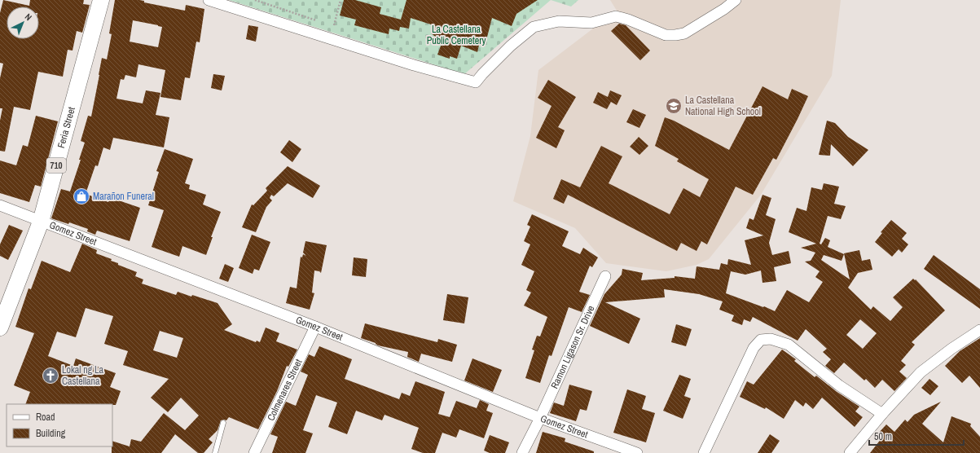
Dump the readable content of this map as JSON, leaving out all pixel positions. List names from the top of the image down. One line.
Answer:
{"streets":{"main road":["Feria Street","710"],"street":["Gomez Street","Ramon Ligason Sr. Drive","Colmenares Street"]},"crossings":[["Feria Street","Gomez Street"],["Gomez Street","Ramon Ligason Sr. Drive"],["Gomez Street","Colmenares Street"]],"parks":["La Castellana Public Cemetery"],"places":{"school or university":["La Castellana National High School"],"shop":["Marañon Funeral"],"church":["Lokal ng La Castellana"]},"legend":["Road","Building"],"scale_bar":"50 m","north":"top right"}
